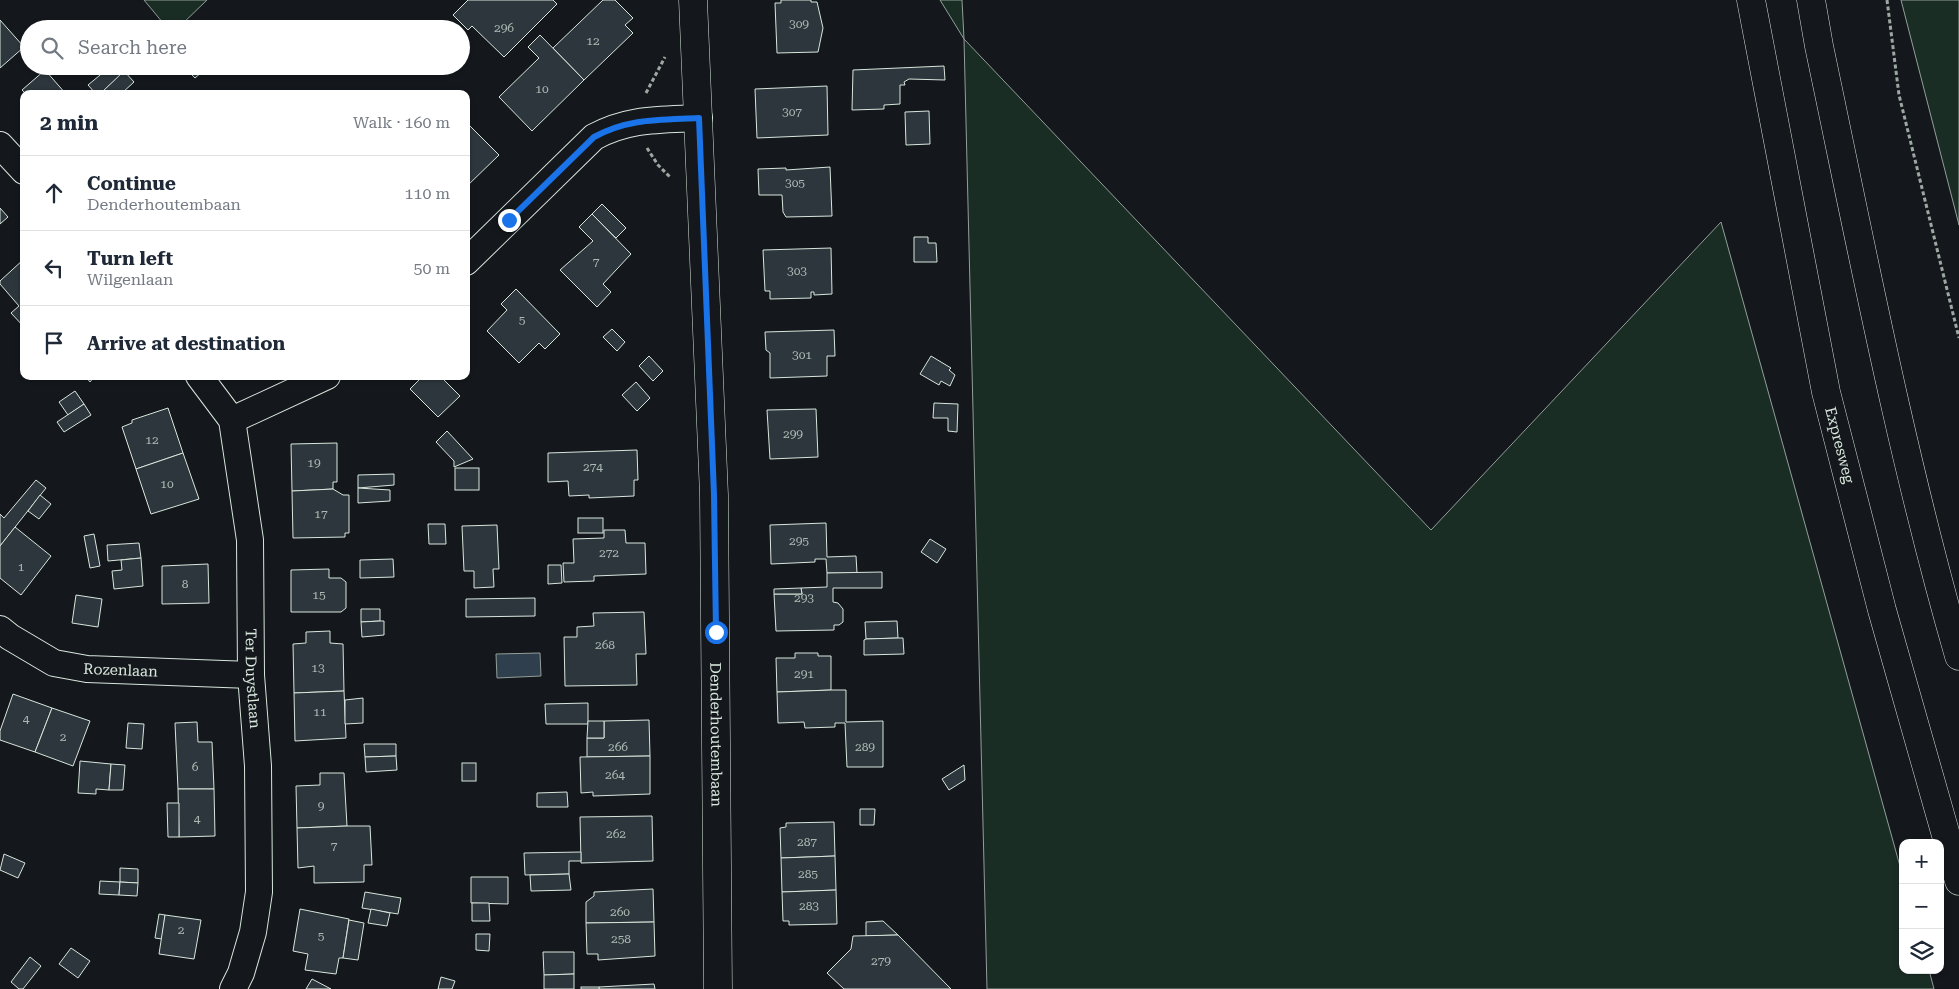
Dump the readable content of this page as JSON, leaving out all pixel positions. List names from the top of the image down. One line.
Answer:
{"streets":{"main road":["Expresweg","Denderhoutembaan"],"street":["Rozenlaan","Ter Duystlaan"]},"crossings":[["Rozenlaan","Ter Duystlaan"]],"house_numbers":["309","296","12","10","307","305","7","303","5","301","299","12","19","274","10","17","295","272","1","8","15","293","268","13","291","11","4","2","266","289","6","264","9","4","262","287","7","285","283","260","2","5","258","279"],"page":{"search":"Search here","heading":["2 min","Walk · 160 m"],"list":[["Continue","Denderhoutembaan","110 m"],["Turn left","Wilgenlaan","50 m"],"Arrive at destination"],"map_buttons":["+","−"]}}
